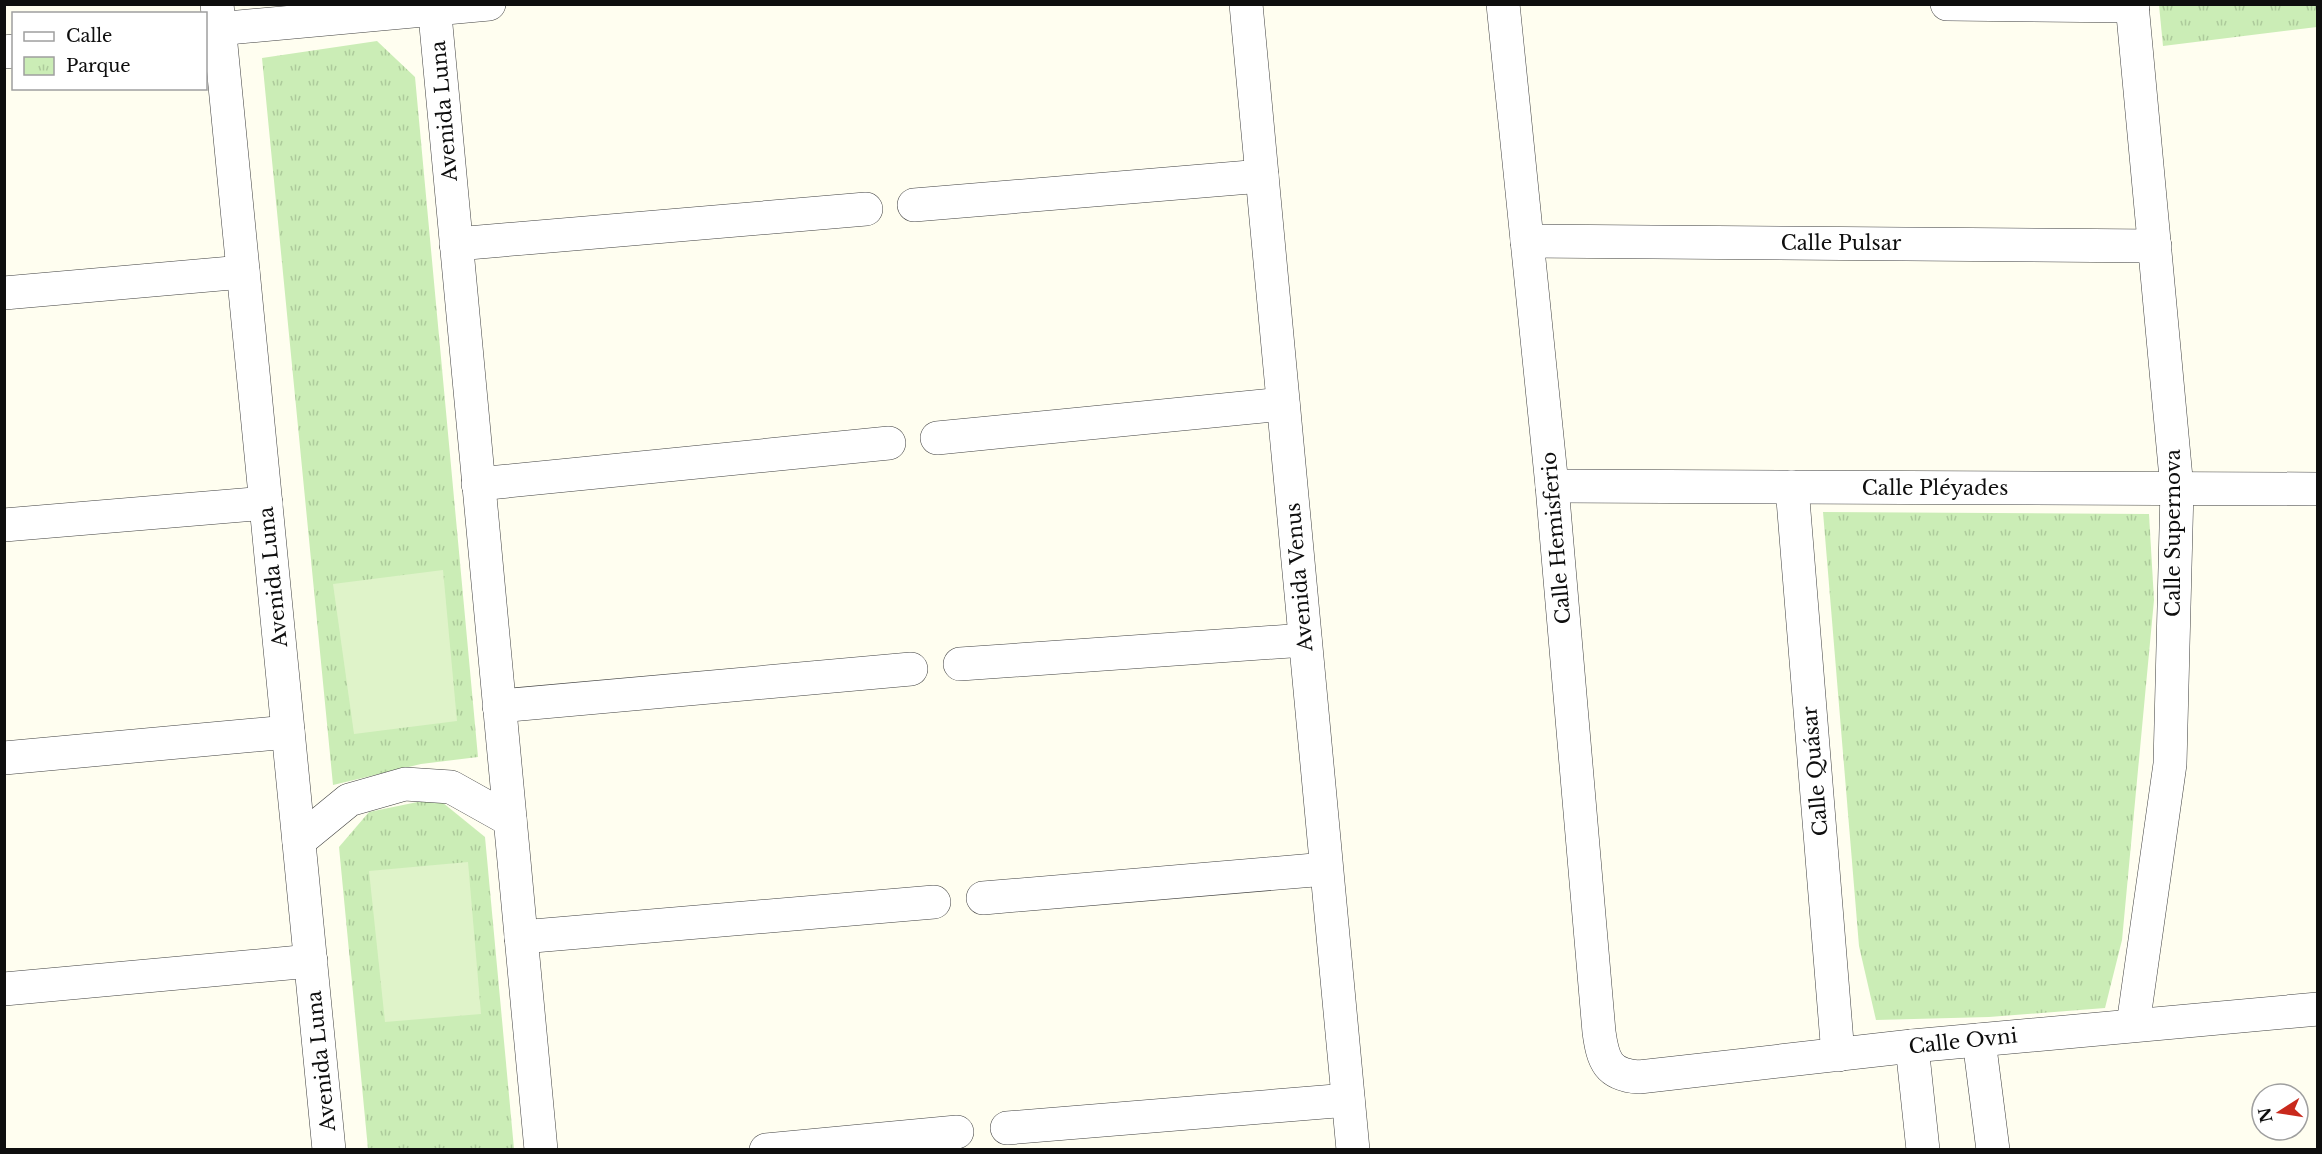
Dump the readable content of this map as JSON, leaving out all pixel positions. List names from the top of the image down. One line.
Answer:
{"streets":{"street":["Avenida Luna","Calle Pulsar","Calle Pléyades","Calle Supernova","Calle Hemisferio","Avenida Venus","Calle Quásar","Calle Ovni"]},"crossings":[["Calle Pulsar","Calle Supernova"],["Calle Pulsar","Calle Hemisferio"],["Calle Pléyades","Calle Supernova"],["Calle Pléyades","Calle Hemisferio"],["Calle Pléyades","Calle Quásar"],["Calle Supernova","Calle Ovni"],["Calle Hemisferio","Calle Ovni"],["Calle Quásar","Calle Ovni"]],"legend":["Calle","Parque"],"north":"left"}
